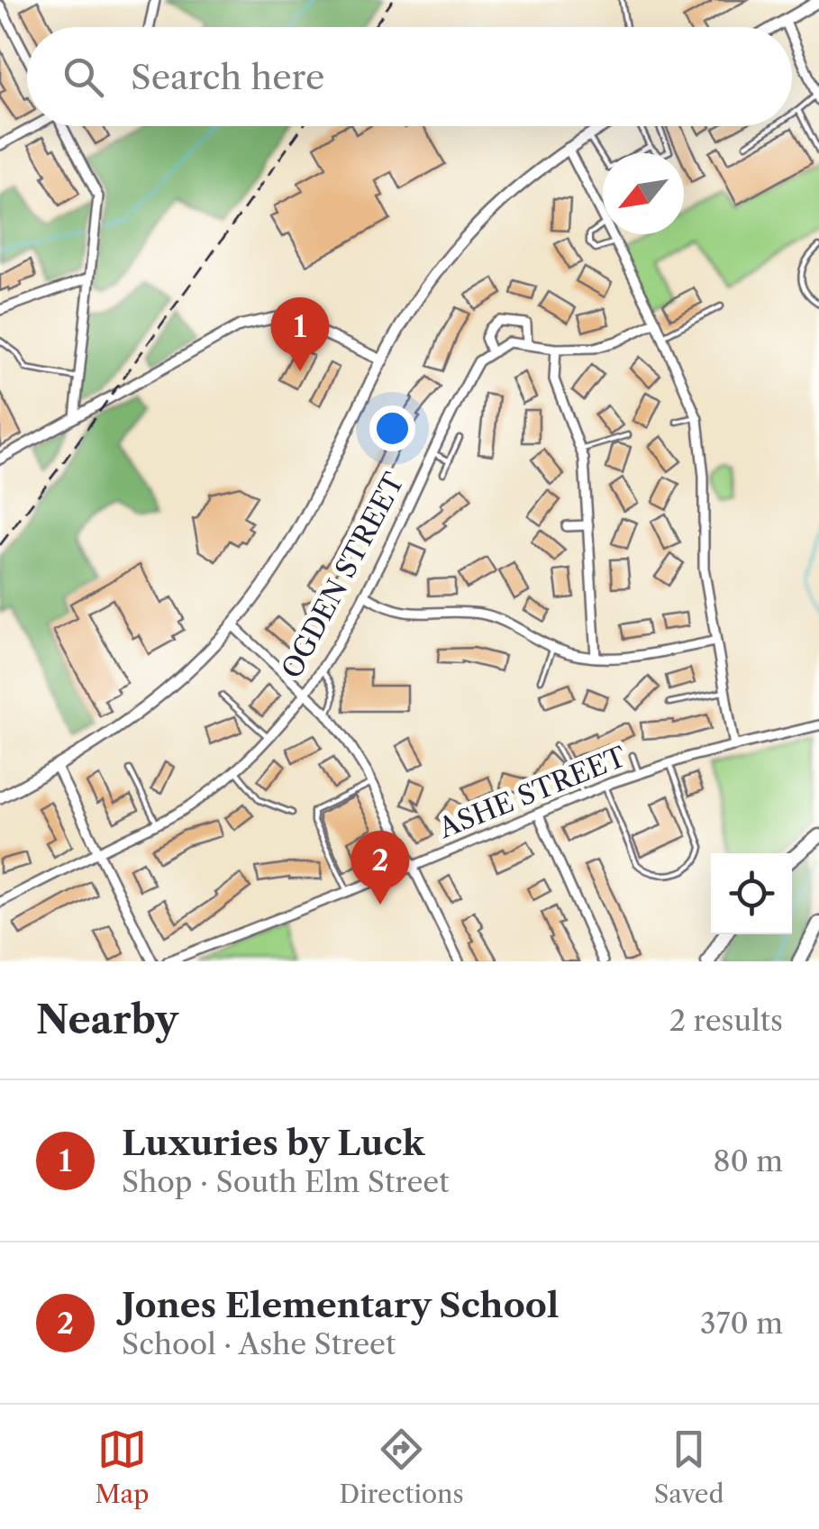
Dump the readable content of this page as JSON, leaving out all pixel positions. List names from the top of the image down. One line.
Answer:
{"streets":{"street":["OGDEN STREET","ASHE STREET"]},"north":"bottom left","page":{"search":"Search here","pins":["1","2"],"heading":["Nearby","2 results"],"list":[{"mark":"1","name":"Luxuries by Luck","note":"Shop · South Elm Street","value":"80 m"},{"mark":"2","name":"Jones Elementary School","note":"School · Ashe Street","value":"370 m"}],"nav":["Map","Directions","Saved"]}}
